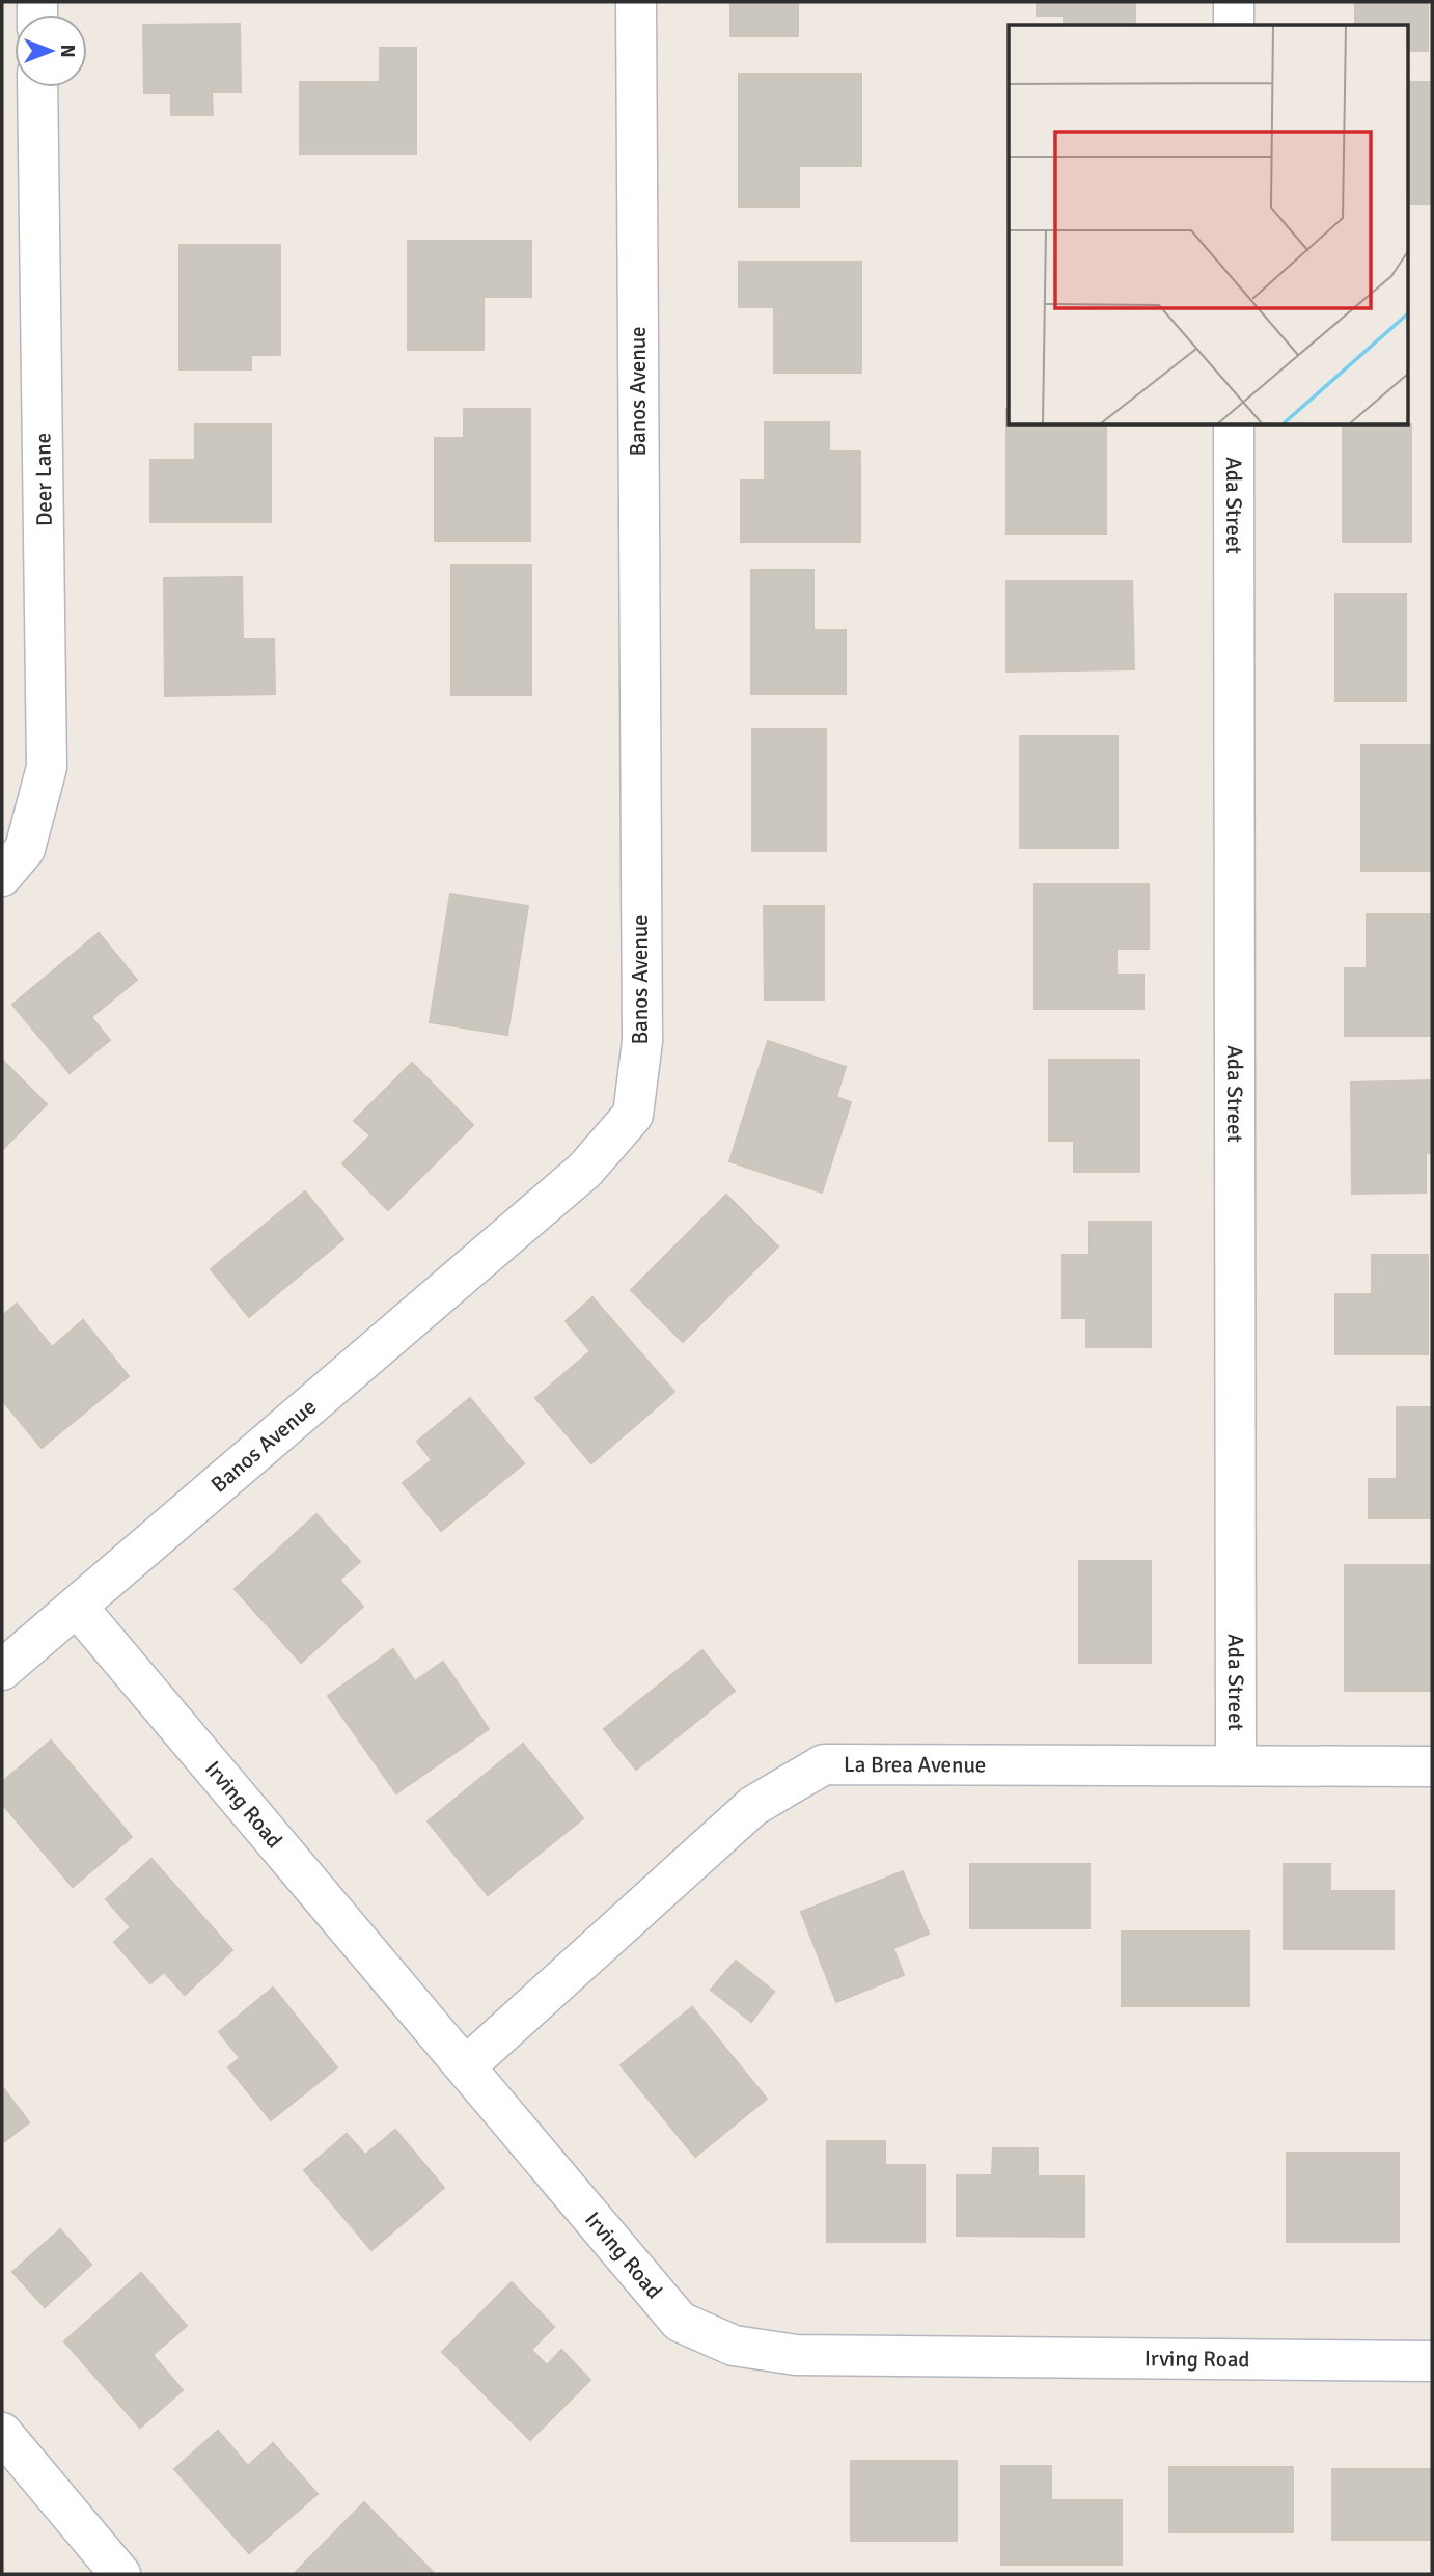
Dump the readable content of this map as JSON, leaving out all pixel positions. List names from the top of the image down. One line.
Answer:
{"streets":{"street":["Banos Avenue","Deer Lane","Ada Street","La Brea Avenue","Irving Road"]},"crossings":[["Banos Avenue","Irving Road"],["Ada Street","La Brea Avenue"],["La Brea Avenue","Irving Road"]],"north":"right"}
